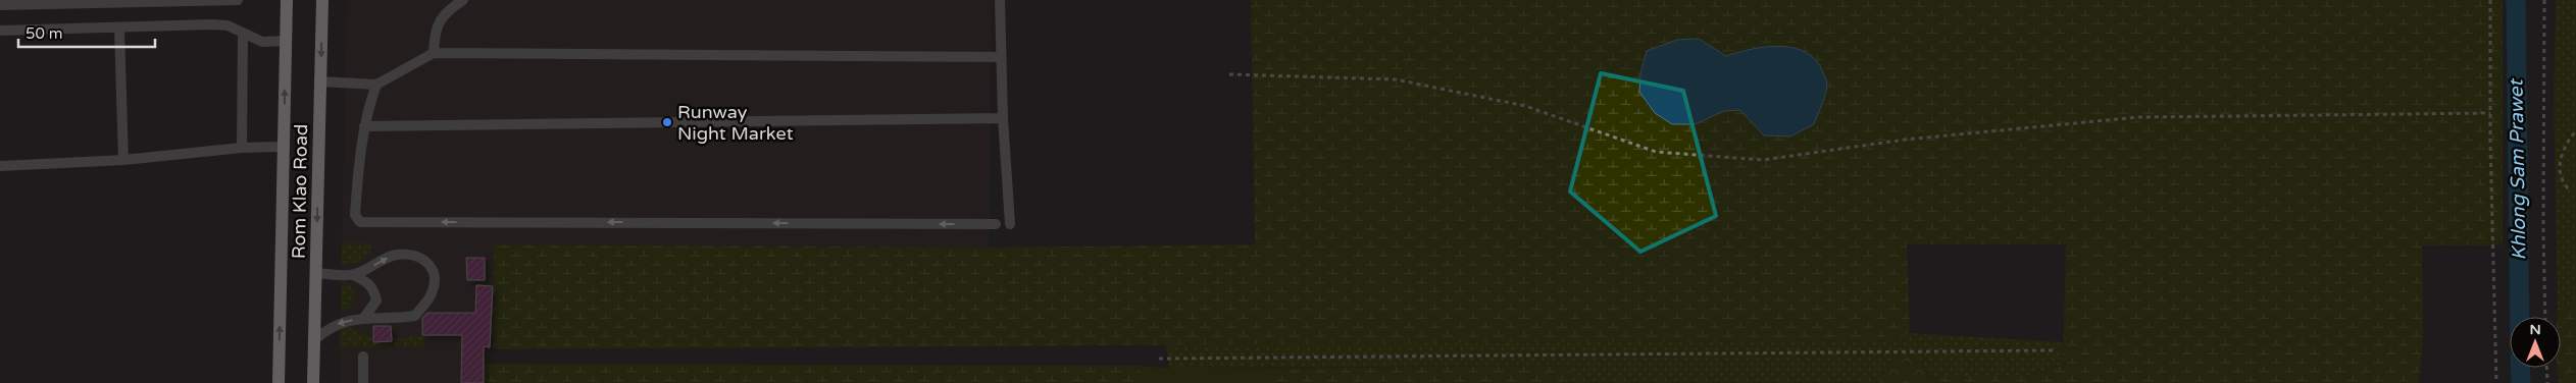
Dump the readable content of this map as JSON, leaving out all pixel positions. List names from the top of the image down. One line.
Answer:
{"streets":{"main road":["Rom Klao Road"]},"water":["Khlong Sam Prawet"],"places":["Runway Night Market"],"scale_bar":"50 m","north":"top"}
